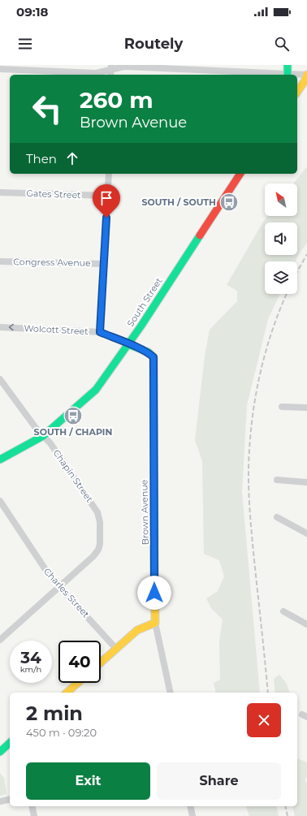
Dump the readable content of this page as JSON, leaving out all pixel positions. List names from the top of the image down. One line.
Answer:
{"streets":{"street":["Gates Street","Congress Avenue","South Street","Wolcott Street","Chapin Street","Brown Avenue","Charles Street"]},"crossings":[["South Street","Wolcott Street"],["South Street","Chapin Street"],["South Street","Brown Avenue"],["Wolcott Street","Brown Avenue"],["Chapin Street","Charles Street"]],"one_way":["Wolcott Street"],"places":{"bus stop":["SOUTH / SOUTH","SOUTH / CHAPIN"]},"north":"top left","page":{"status":"09:18","header":"Routely","turn":["260 m","Brown Avenue"],"then":"Then","speed":"34 km/h","limit":"40","heading":["2 min","450 m · 09:20"],"buttons":["Exit","Share"]}}
